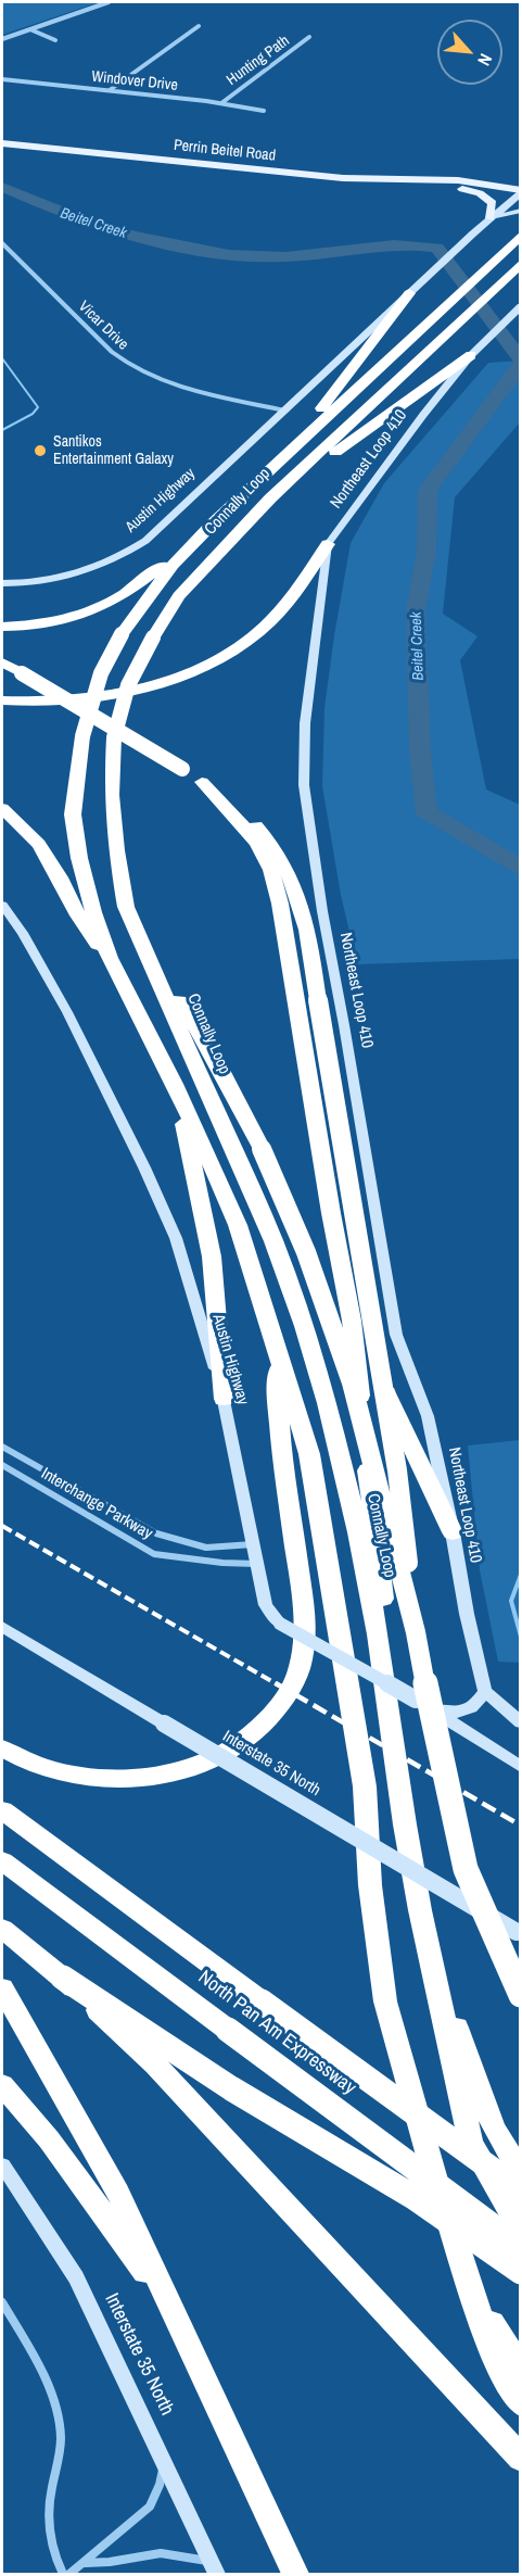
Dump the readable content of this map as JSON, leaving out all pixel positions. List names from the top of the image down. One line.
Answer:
{"streets":{"highway":["Connally Loop","North Pan Am Expressway"],"main road":["Perrin Beitel Road","Northeast Loop 410","Austin Highway","Interstate 35 North"],"street":["Hunting Path","Windover Drive","Vicar Drive","Interchange Parkway"]},"crossings":[["Hunting Path","Windover Drive"],["Vicar Drive","Austin Highway"],["Northeast Loop 410","Austin Highway"],["Austin Highway","Interchange Parkway"]],"water":["Beitel Creek"],"places":["Santikos Entertainment Galaxy"],"north":"bottom right"}
